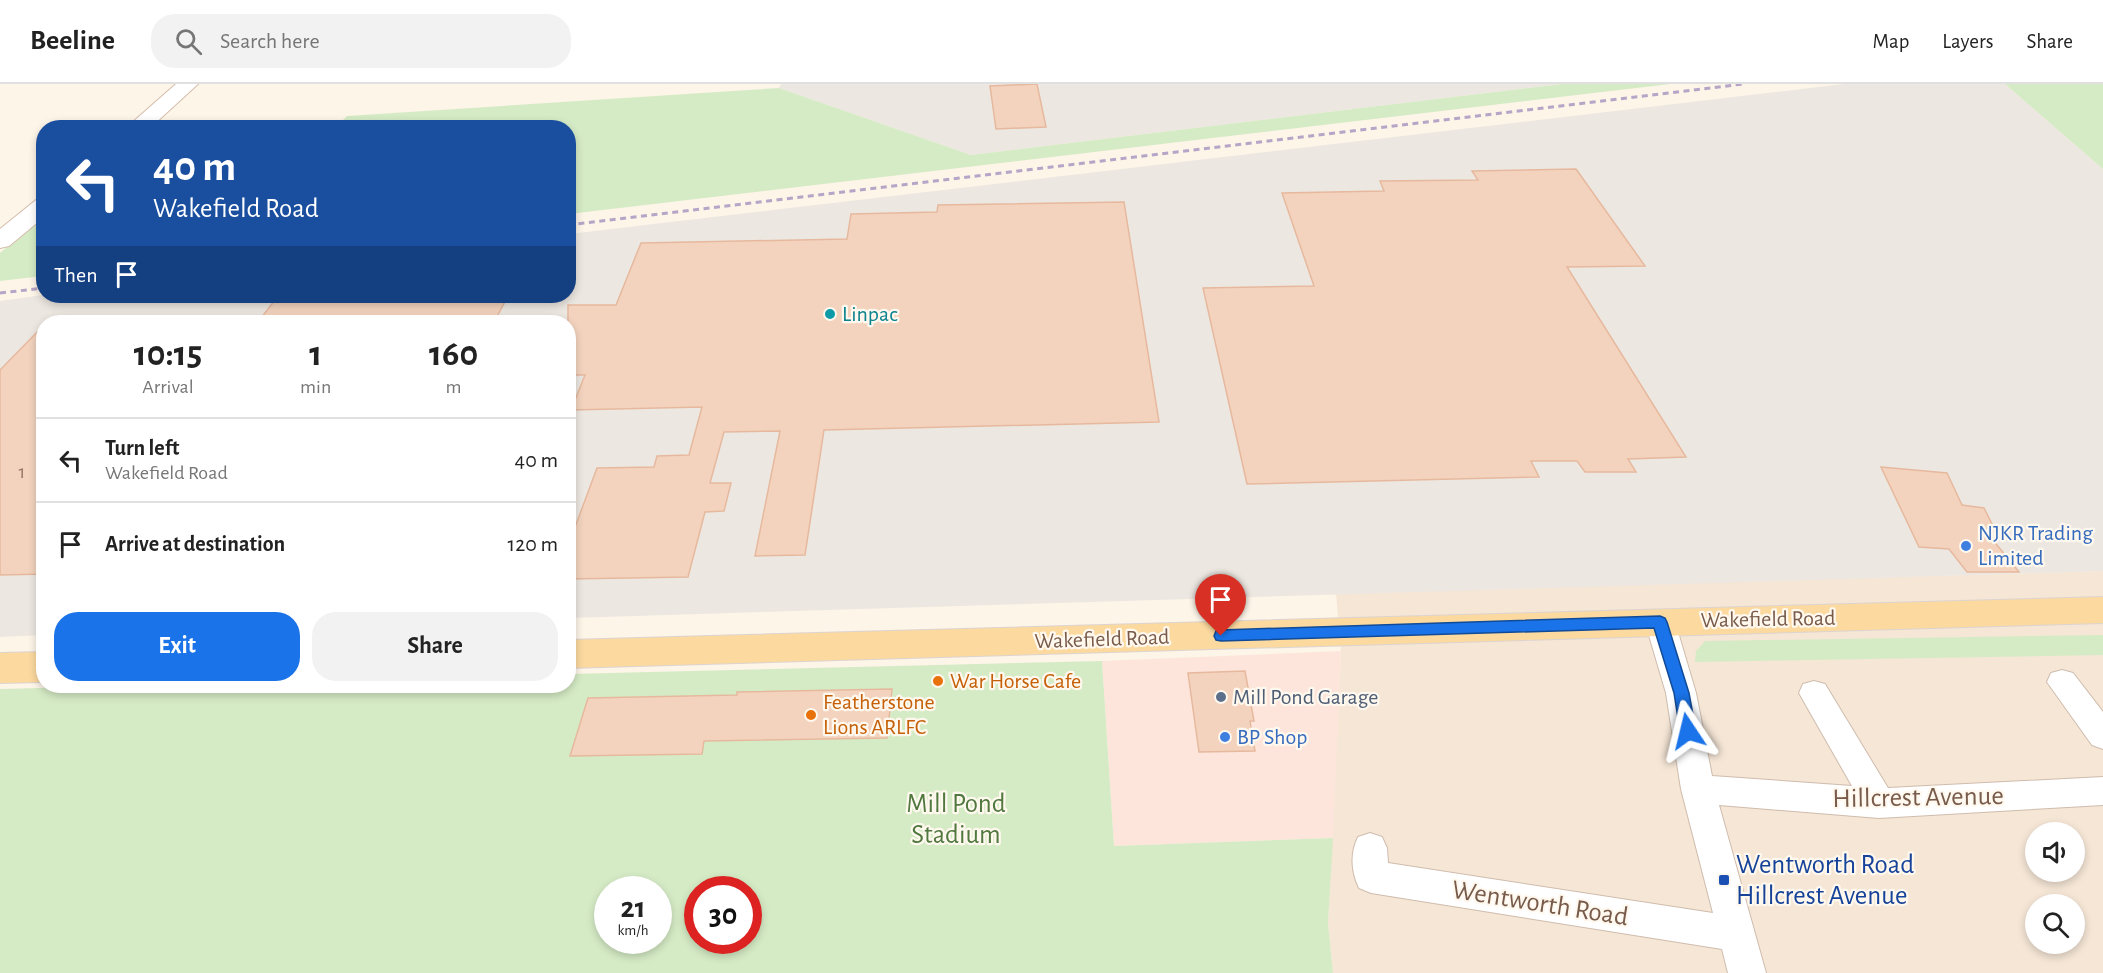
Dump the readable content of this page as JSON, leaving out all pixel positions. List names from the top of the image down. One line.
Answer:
{"streets":{"main road":["Wakefield Road"],"street":["Hillcrest Avenue","Wentworth Road"]},"parks":["Mill Pond Stadium"],"places":{"other":["Linpac","NJKR Trading Limited","War Horse Cafe","Mill Pond Garage","Featherstone Lions ARLFC","BP Shop"],"transit":["Wentworth Road Hillcrest Avenue"]},"house_numbers":["1"],"page":{"header":"Beeline","search":"Search here","nav":["Map","Layers","Share"],"turn":["40 m","Wakefield Road"],"then":"Then","eta":["10:15","Arrival","1","min","160","m"],"list":[{"name":"Turn left","note":"Wakefield Road","value":"40 m"},{"name":"Arrive at destination","value":"120 m"}],"buttons":["Exit","Share"],"speed":"21 km/h","limit":"30"}}
